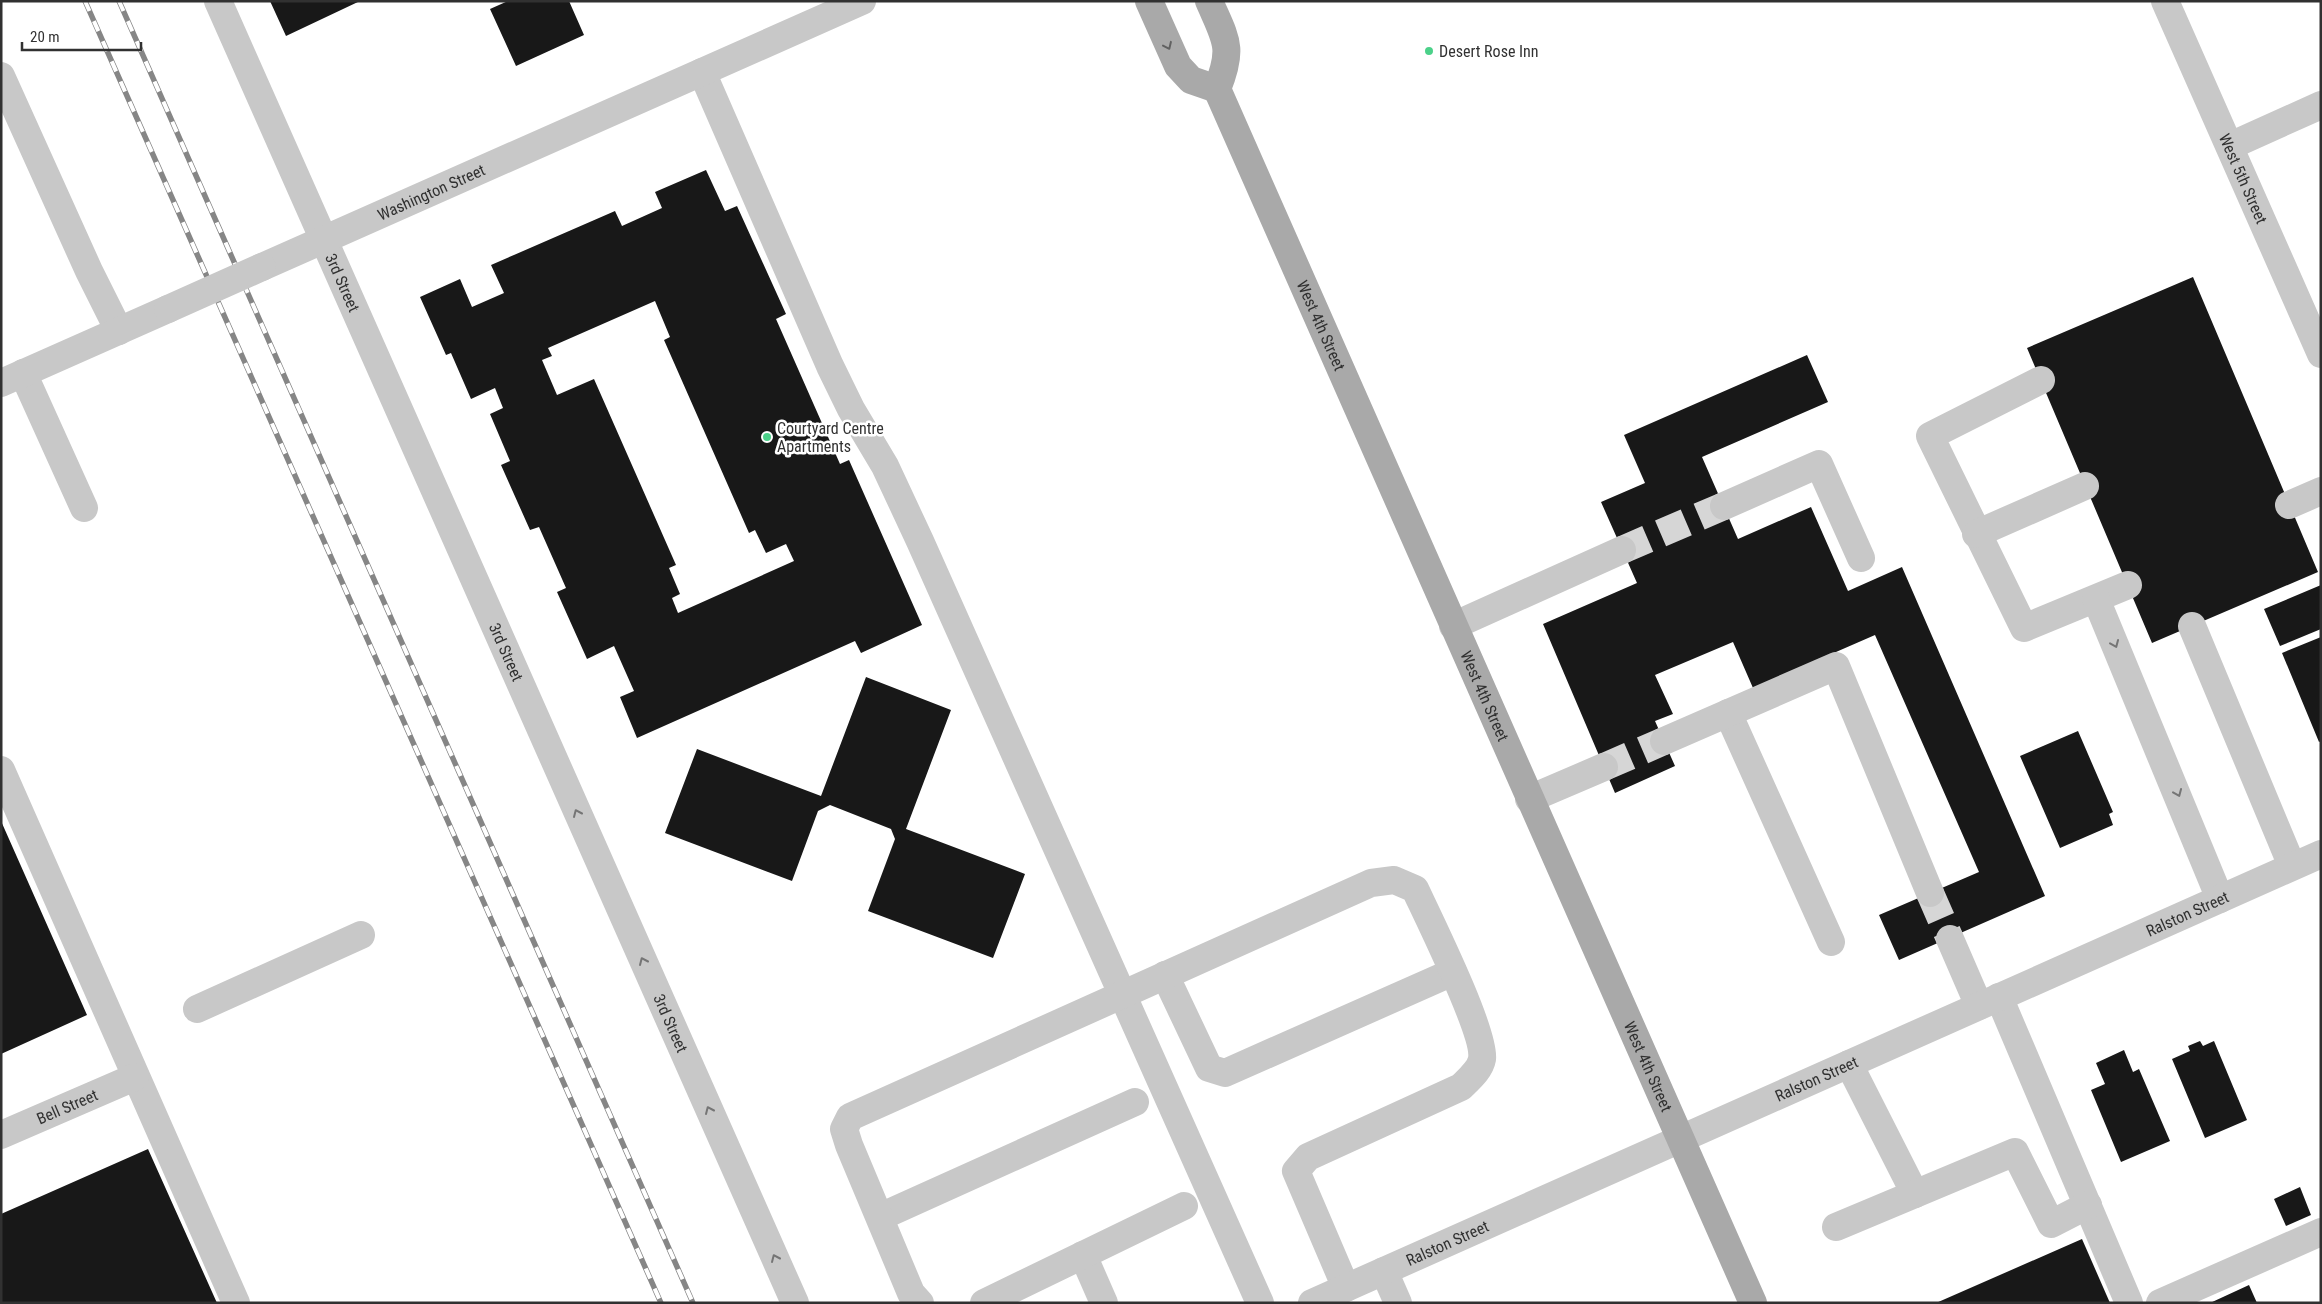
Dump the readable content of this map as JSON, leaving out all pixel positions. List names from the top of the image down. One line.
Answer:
{"streets":{"main road":["West 4th Street"],"street":["West 5th Street","Washington Street","3rd Street","Ralston Street","Bell Street"]},"crossings":[["Washington Street","3rd Street"],["West 4th Street","Ralston Street"]],"one_way":["3rd Street"],"places":["Desert Rose Inn","Courtyard Centre Apartments"],"scale_bar":"20 m"}
